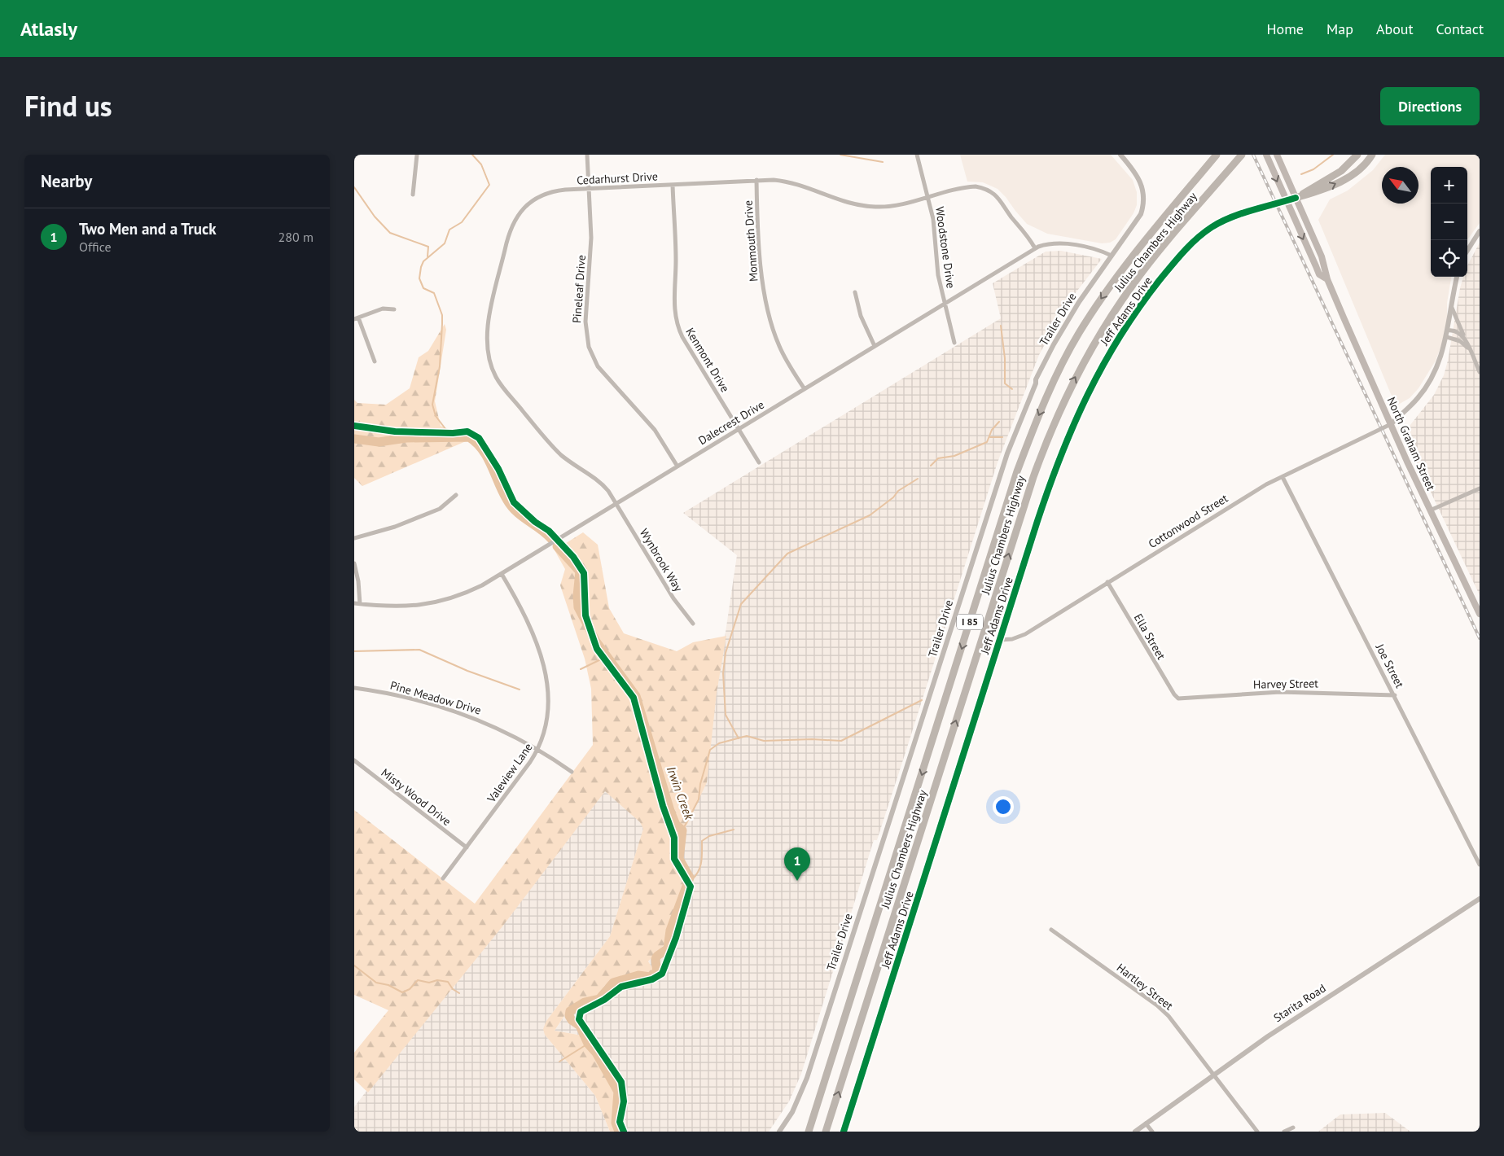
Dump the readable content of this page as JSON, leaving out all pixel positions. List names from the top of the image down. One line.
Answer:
{"streets":{"highway":["Julius Chambers Highway","I 85"],"main road":["North Graham Street"],"street":["Cedarhurst Drive","Monmouth Drive","Woodstone Drive","Pineleaf Drive","Jeff Adams Drive","Trailer Drive","Kenmont Drive","Dalecrest Drive","Cottonwood Street","Wynbrook Way","Ella Street","Joe Street","Harvey Street","Pine Meadow Drive","Valeview Lane","Misty Wood Drive","Hartley Street","Starita Road"]},"crossings":[["Cedarhurst Drive","Monmouth Drive"],["Cedarhurst Drive","Woodstone Drive"],["Cedarhurst Drive","Pineleaf Drive"],["Cedarhurst Drive","Kenmont Drive"],["Cedarhurst Drive","Dalecrest Drive"],["Cedarhurst Drive","Wynbrook Way"],["Monmouth Drive","Dalecrest Drive"],["Woodstone Drive","Dalecrest Drive"],["Pineleaf Drive","Dalecrest Drive"],["Jeff Adams Drive","North Graham Street"],["Jeff Adams Drive","Cottonwood Street"],["Trailer Drive","Dalecrest Drive"],["Kenmont Drive","Dalecrest Drive"],["Dalecrest Drive","Wynbrook Way"],["Dalecrest Drive","Valeview Lane"],["North Graham Street","Cottonwood Street"],["Cottonwood Street","Ella Street"],["Cottonwood Street","Joe Street"],["Ella Street","Harvey Street"],["Joe Street","Harvey Street"],["Pine Meadow Drive","Valeview Lane"],["Valeview Lane","Misty Wood Drive"],["Hartley Street","Starita Road"]],"water":["Irwin Creek"],"north":"top left","page":{"header":"Atlasly","nav":["Home","Map","About","Contact"],"title":"Find us","buttons":"Directions","heading":"Nearby","map_buttons":["+","−"],"list":[{"mark":"1","name":"Two Men and a Truck","note":"Office","value":"280 m"}],"pins":"1"}}
